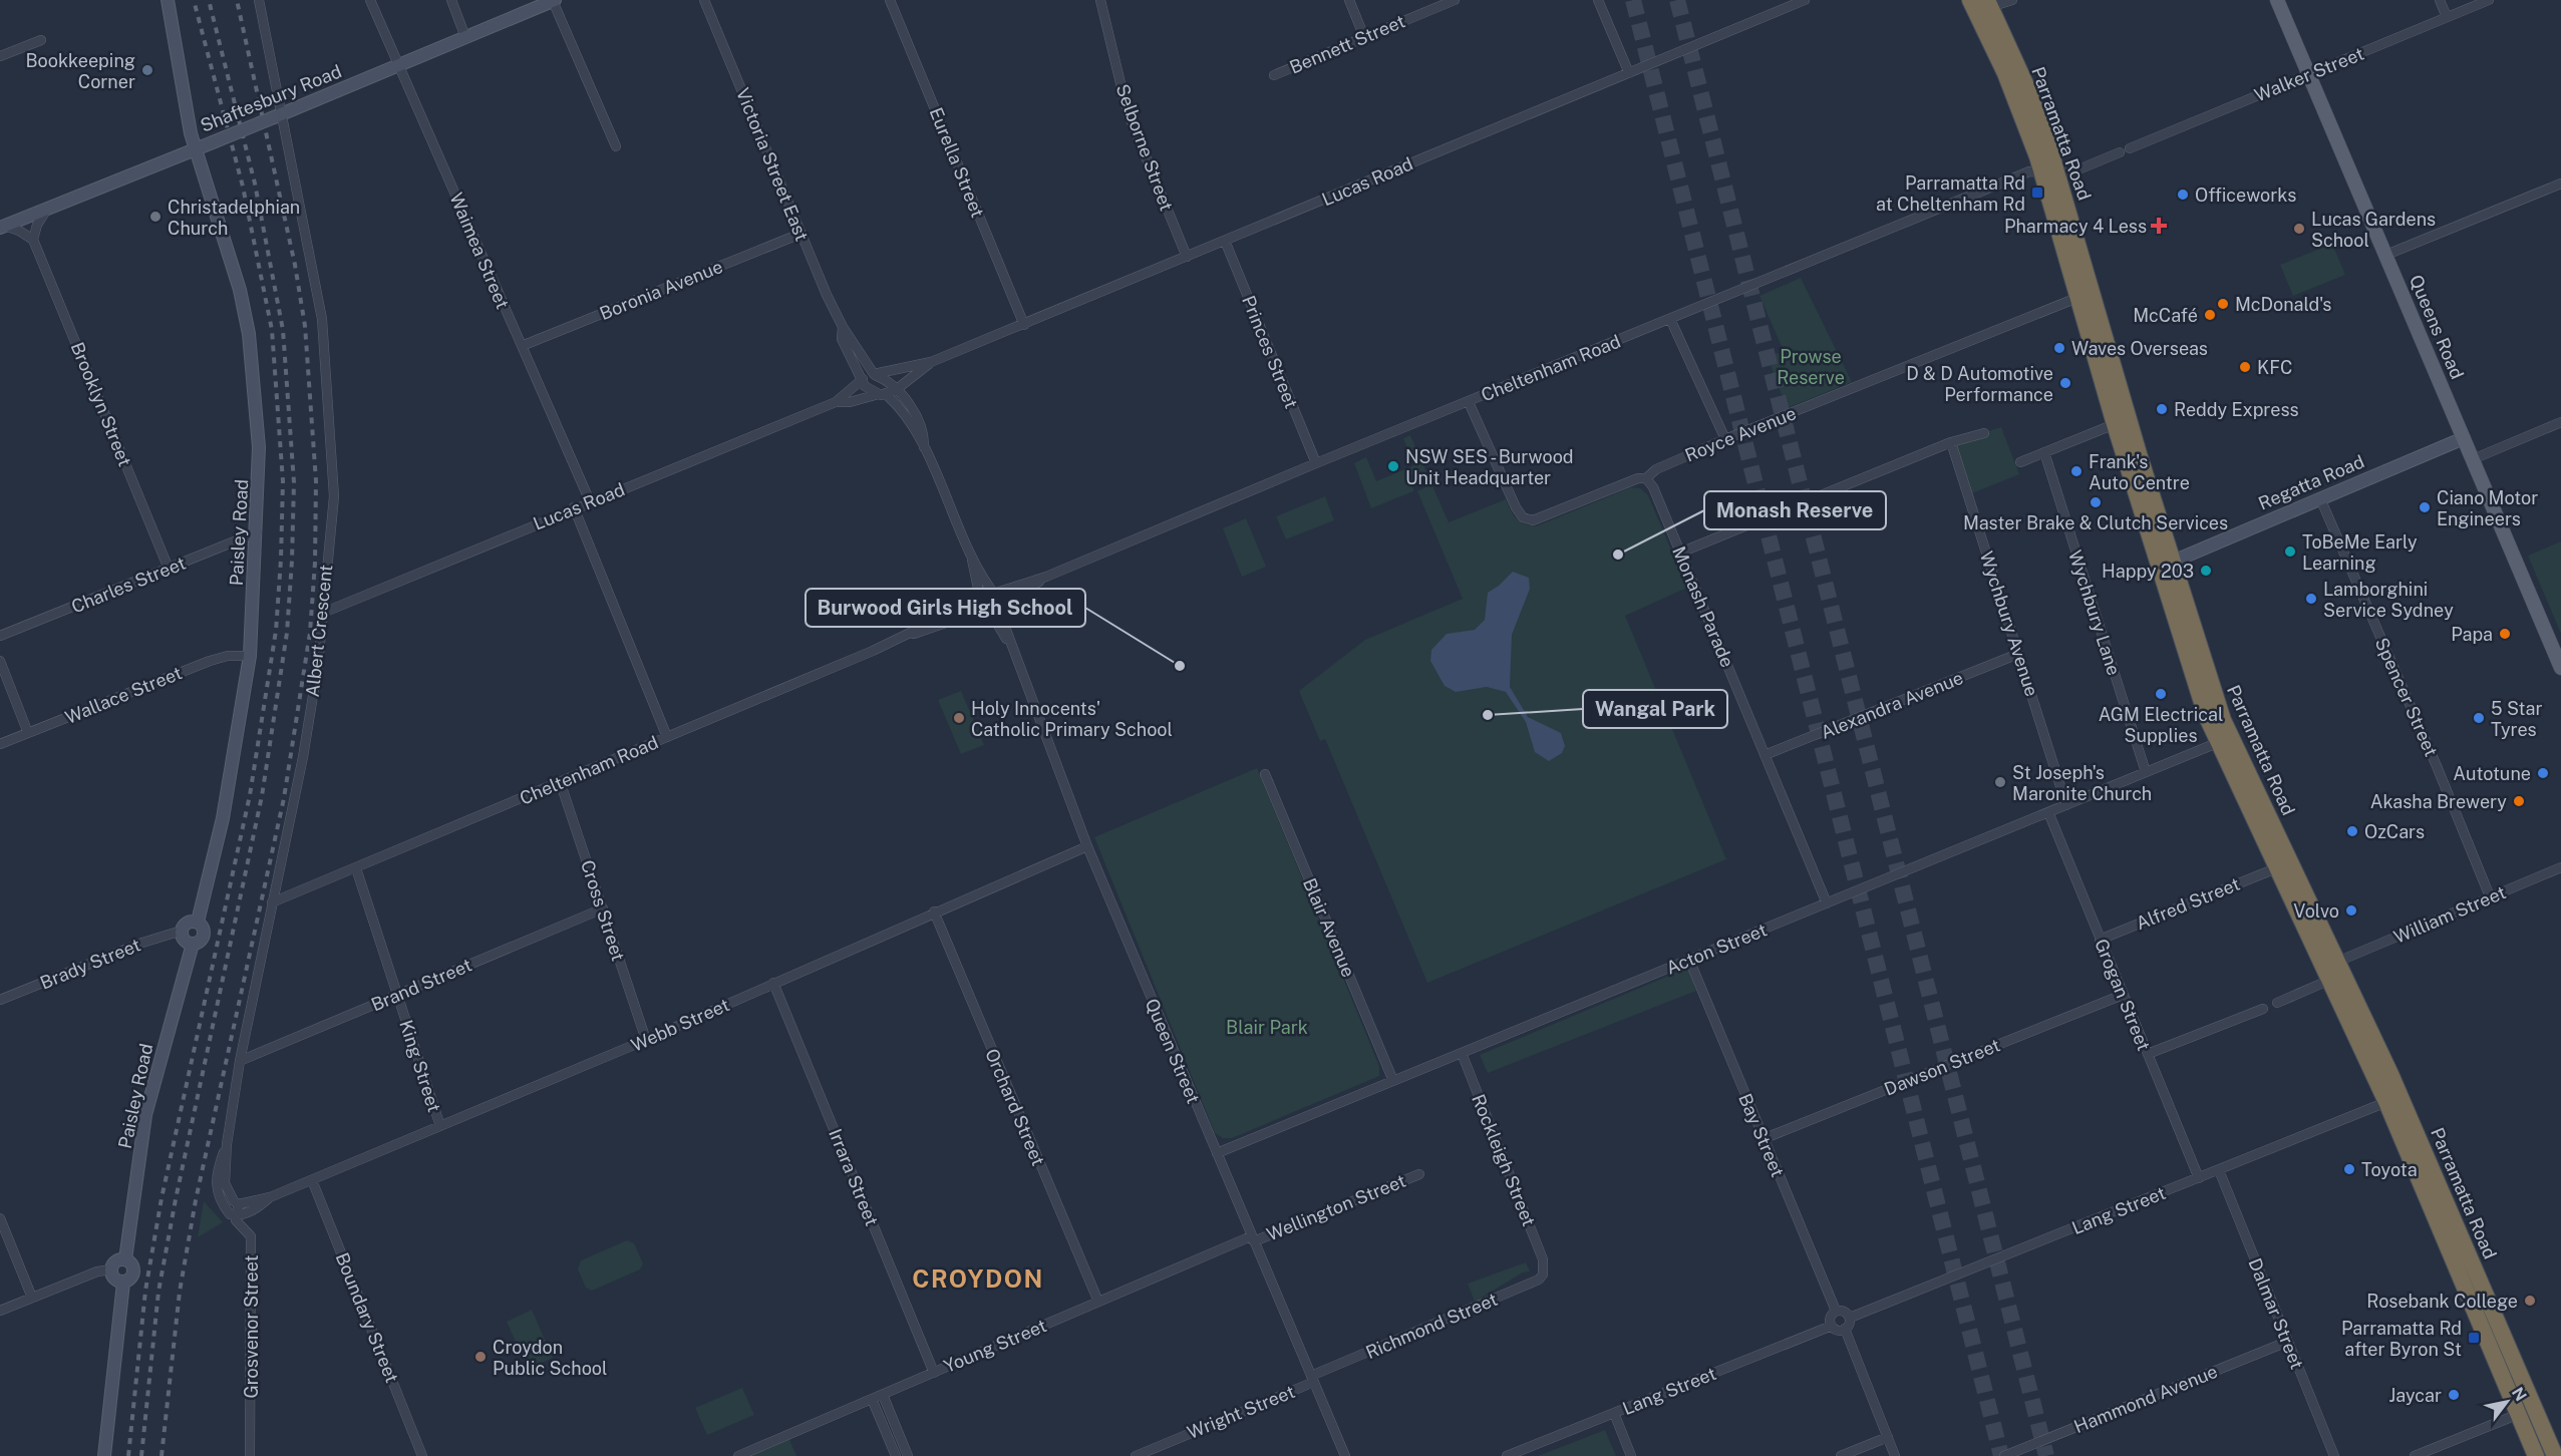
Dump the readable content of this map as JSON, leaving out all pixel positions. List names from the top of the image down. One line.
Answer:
{"streets":{"highway":["Parramatta Road"],"main road":["Shaftesbury Road","Queens Road","Regatta Road","Paisley Road"],"street":["Bennett Street","Walker Street","Selborne Street","Eurella Street","Victoria Street East","Lucas Road","Waimea Street","Boronia Avenue","Princes Street","Cheltenham Road","Brooklyn Street","Royce Avenue","Charles Street","Monash Parade","Wychbury Lane","Wychbury Avenue","Albert Crescent","Wallace Street","Spencer Street","Alexandra Avenue","Alfred Street","Cross Street","William Street","Blair Avenue","Acton Street","Brady Street","Brand Street","Grogan Street","Webb Street","Queen Street","King Street","Dawson Street","Orchard Street","Bay Street","Rockleigh Street","Irrara Street","Wellington Street","Lang Street","Dalmar Street","Boundary Street","Richmond Street","Grosvenor Street","Young Street","Hammond Avenue","Wright Street"]},"crossings":[["Walker Street","Queens Road"],["Shaftesbury Road","Waimea Street"],["Shaftesbury Road","Paisley Road"],["Shaftesbury Road","Albert Crescent"],["Parramatta Road","Cheltenham Road"],["Parramatta Road","Royce Avenue"],["Parramatta Road","Regatta Road"],["Parramatta Road","Alfred Street"],["Parramatta Road","William Street"],["Parramatta Road","Acton Street"],["Parramatta Road","Lang Street"],["Selborne Street","Lucas Road"],["Eurella Street","Lucas Road"],["Victoria Street East","Lucas Road"],["Victoria Street East","Boronia Avenue"],["Victoria Street East","Cheltenham Road"],["Lucas Road","Waimea Street"],["Lucas Road","Princes Street"],["Lucas Road","Albert Crescent"],["Waimea Street","Boronia Avenue"],["Queens Road","Regatta Road"],["Princes Street","Cheltenham Road"],["Cheltenham Road","Royce Avenue"],["Cheltenham Road","Albert Crescent"],["Cheltenham Road","Cross Street"],["Cheltenham Road","Queen Street"],["Cheltenham Road","King Street"],["Brooklyn Street","Charles Street"],["Royce Avenue","Monash Parade"],["Regatta Road","Spencer Street"],["Paisley Road","Charles Street"],["Paisley Road","Wallace Street"],["Paisley Road","Brady Street"],["Monash Parade","Alexandra Avenue"],["Monash Parade","Acton Street"],["Wychbury Lane","Acton Street"],["Wychbury Avenue","Alexandra Avenue"],["Wychbury Avenue","Acton Street"],["Albert Crescent","Brand Street"],["Spencer Street","William Street"],["Alfred Street","Grogan Street"],["Cross Street","Brand Street"],["Cross Street","Webb Street"],["Blair Avenue","Acton Street"],["Acton Street","Grogan Street"],["Acton Street","Queen Street"],["Acton Street","Bay Street"],["Acton Street","Rockleigh Street"],["Brand Street","King Street"],["Grogan Street","Dawson Street"],["Grogan Street","Lang Street"],["Webb Street","Queen Street"],["Webb Street","King Street"],["Webb Street","Orchard Street"],["Webb Street","Irrara Street"],["Webb Street","Boundary Street"],["Webb Street","Grosvenor Street"],["Queen Street","Wellington Street"],["Queen Street","Richmond Street"],["Queen Street","Young Street"],["Queen Street","Wright Street"],["Dawson Street","Bay Street"],["Orchard Street","Young Street"],["Bay Street","Lang Street"],["Rockleigh Street","Richmond Street"],["Irrara Street","Young Street"],["Wellington Street","Young Street"],["Lang Street","Dalmar Street"],["Dalmar Street","Hammond Avenue"],["Richmond Street","Wright Street"]],"districts":["CROYDON"],"parks":["Prowse Reserve","Blair Park"],"places":{"other":["Bookkeeping Corner","Officeworks","Christadelphian Church","Lucas Gardens School","McDonald's","McCafé","Waves Overseas","KFC","D & D Automotive Performance","Reddy Express","NSW SES - Burwood Unit Headquarter","Frank's Auto Centre","Master Brake & Clutch Services","Ciano Motor Engineers","ToBeMe Early Learning","Monash Reserve","Happy 203","Lamborghini Service Sydney","Papa","Burwood Girls High School","AGM Electrical Supplies","Wangal Park","Holy Innocents' Catholic Primary School","5 Star Tyres","Autotune","St Joseph's Maronite Church","Akasha Brewery","OzCars","Volvo","Toyota","Rosebank College","Croydon Public School","Jaycar"],"transit":["Parramatta Rd at Cheltenham Rd","Parramatta Rd after Byron St"],"health":["Pharmacy 4 Less"]},"north":"top right"}
